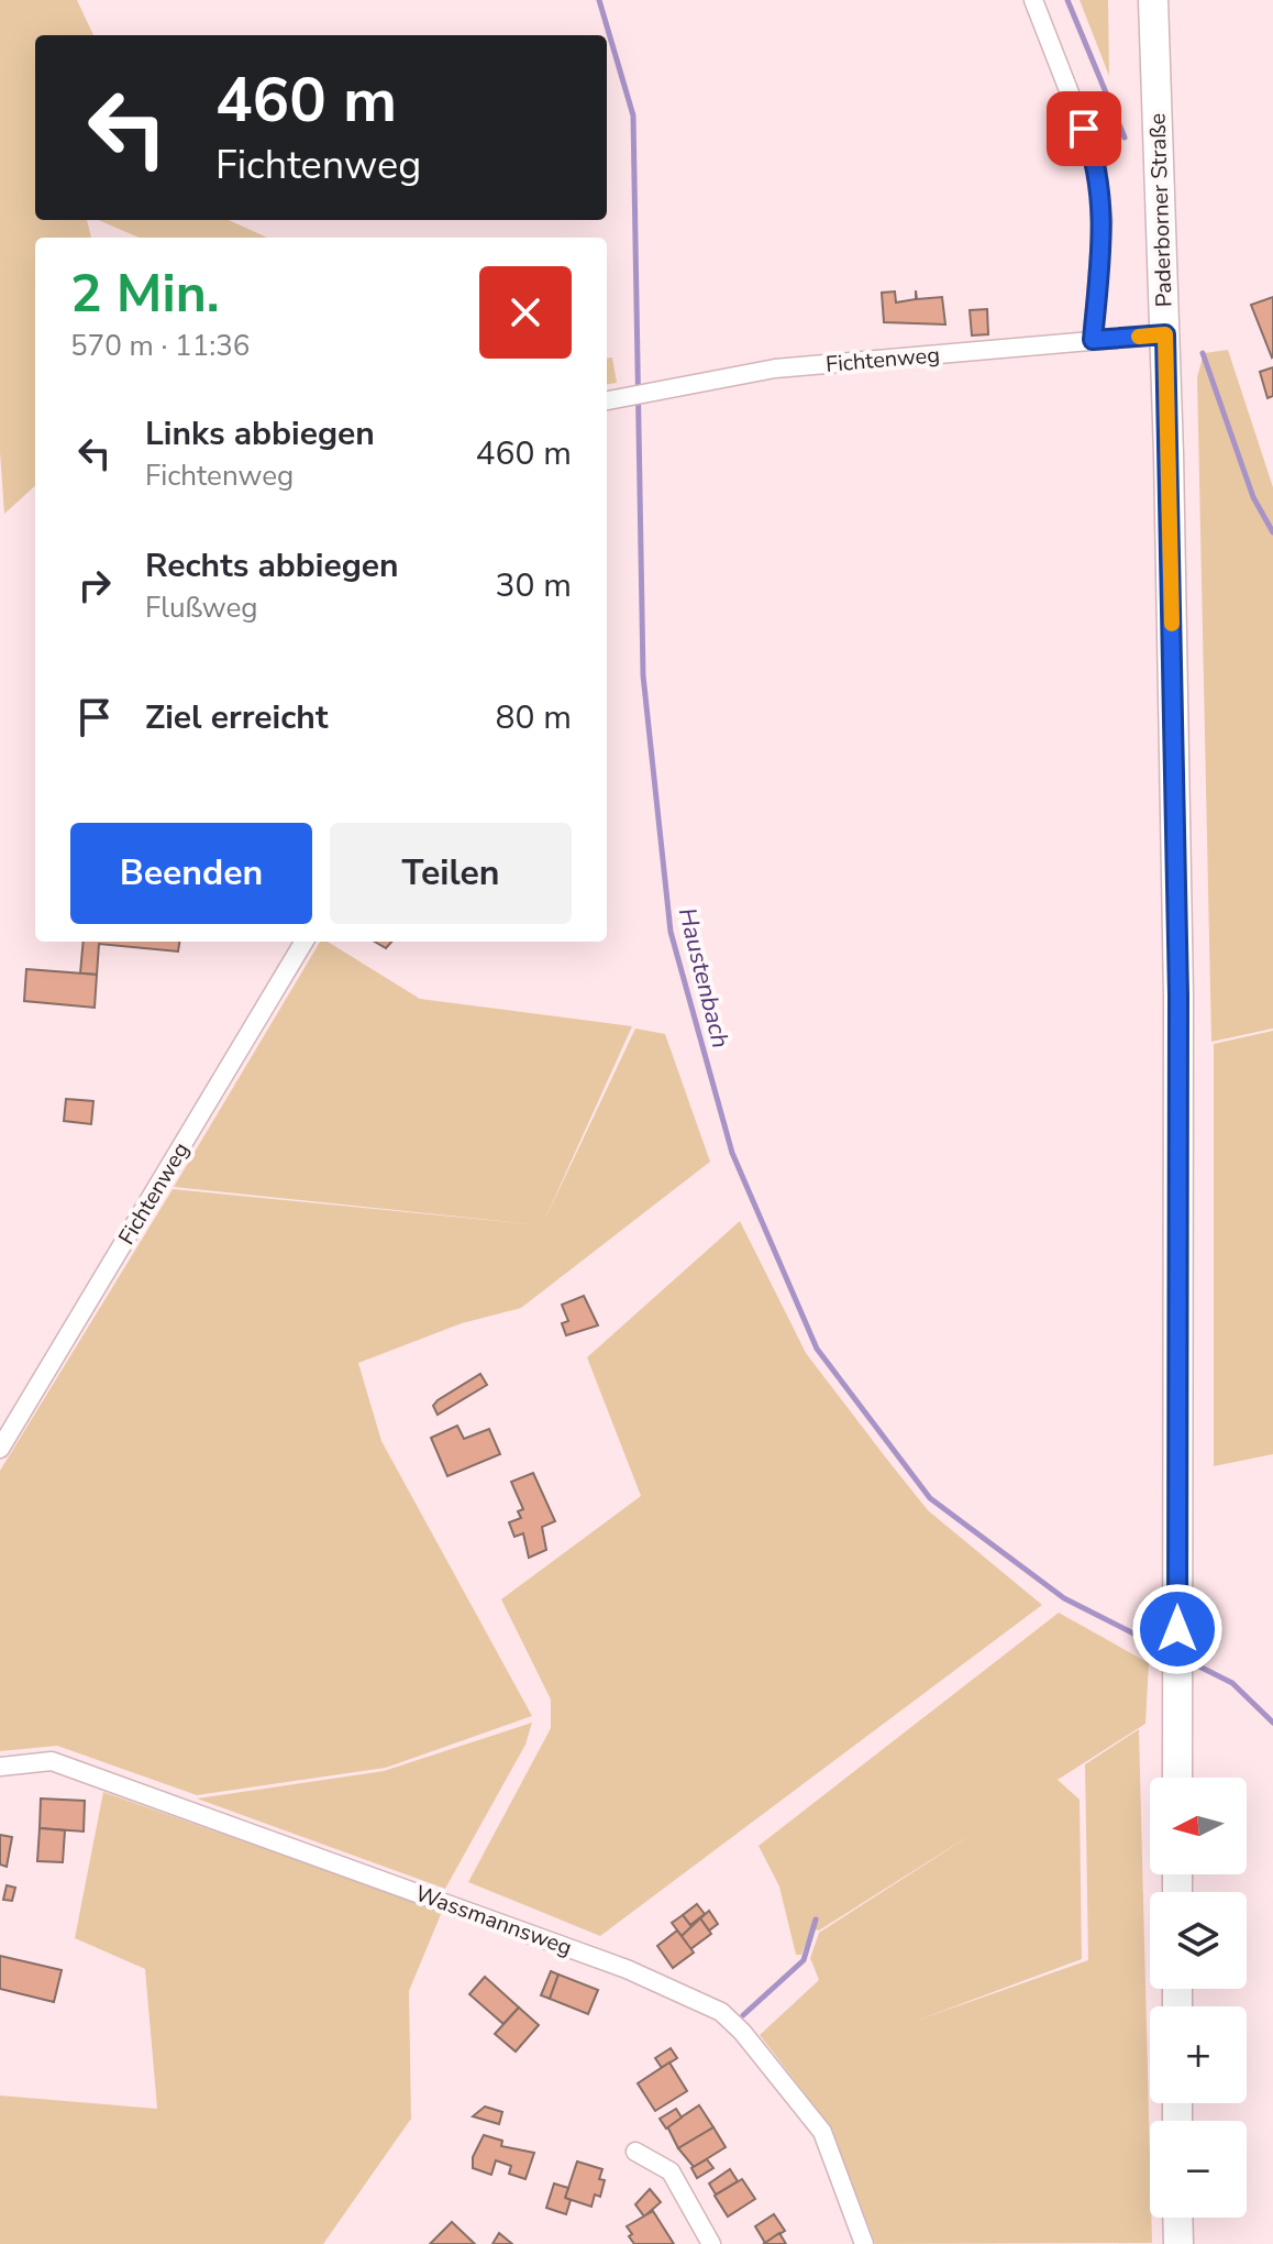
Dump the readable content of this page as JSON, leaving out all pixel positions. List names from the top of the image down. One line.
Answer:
{"streets":{"main road":["Paderborner Straße"],"street":["Fichtenweg","Wassmannsweg"]},"crossings":[["Paderborner Straße","Fichtenweg"]],"water":["Haustenbach"],"north":"left","page":{"turn":["460 m","Fichtenweg"],"heading":["2 Min.","570 m · 11:36"],"list":[{"name":"Links abbiegen","note":"Fichtenweg","value":"460 m"},{"name":"Rechts abbiegen","note":"Flußweg","value":"30 m"},{"name":"Ziel erreicht","value":"80 m"}],"buttons":["Beenden","Teilen"],"map_buttons":["+","−"]}}
